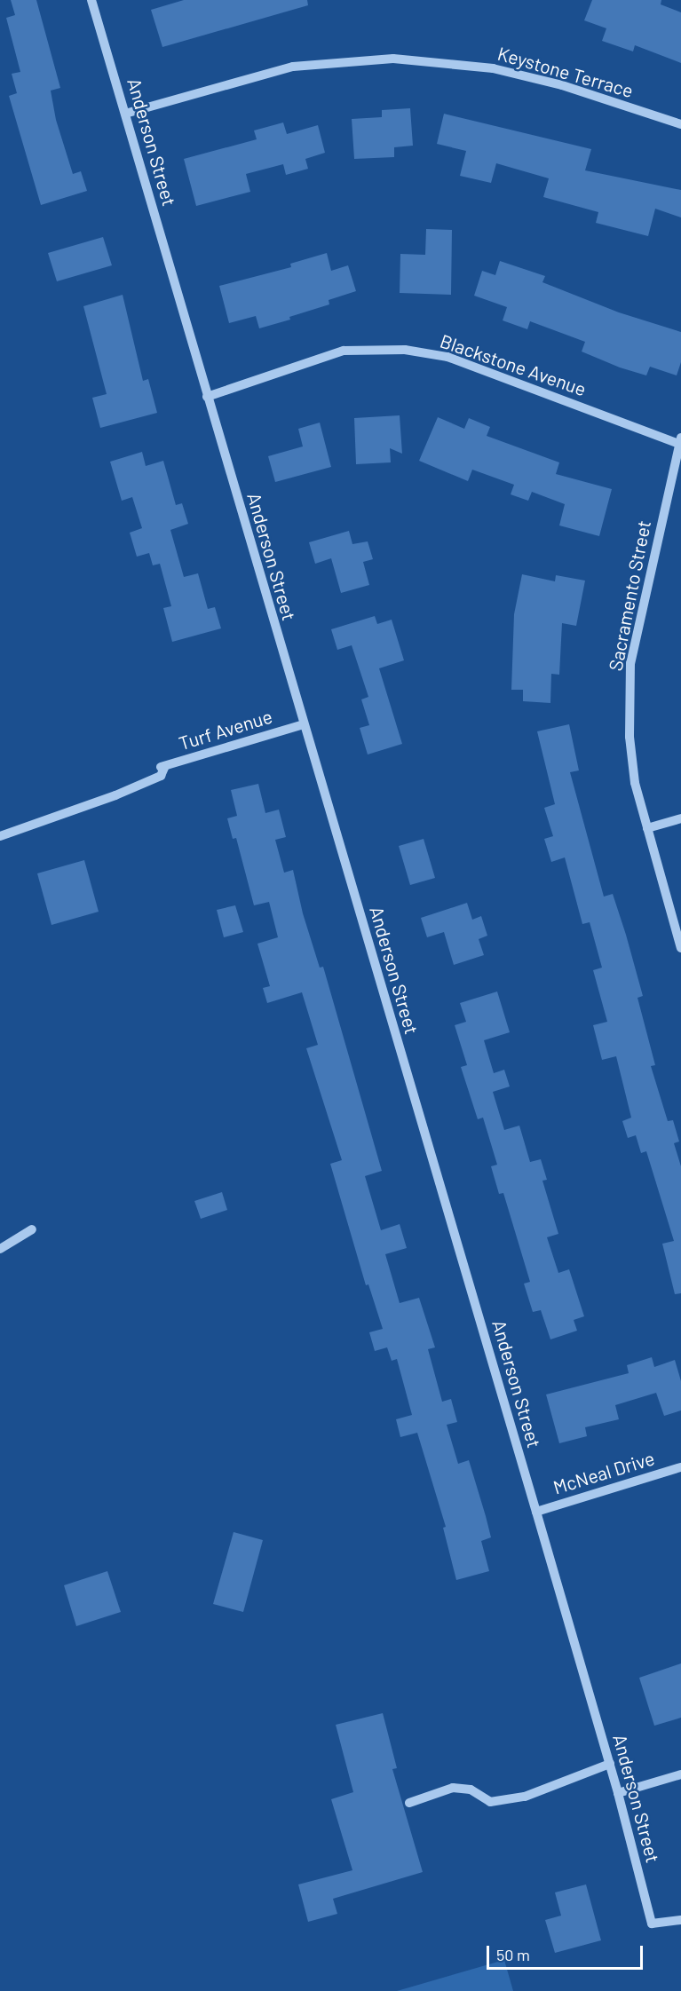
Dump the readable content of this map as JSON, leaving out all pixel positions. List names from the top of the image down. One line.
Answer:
{"streets":{"street":["Keystone Terrace","Anderson Street","Blackstone Avenue","Sacramento Street","Turf Avenue","McNeal Drive"]},"crossings":[["Keystone Terrace","Anderson Street"],["Anderson Street","Blackstone Avenue"],["Anderson Street","Turf Avenue"],["Anderson Street","McNeal Drive"],["Blackstone Avenue","Sacramento Street"]],"scale_bar":"50 m"}
